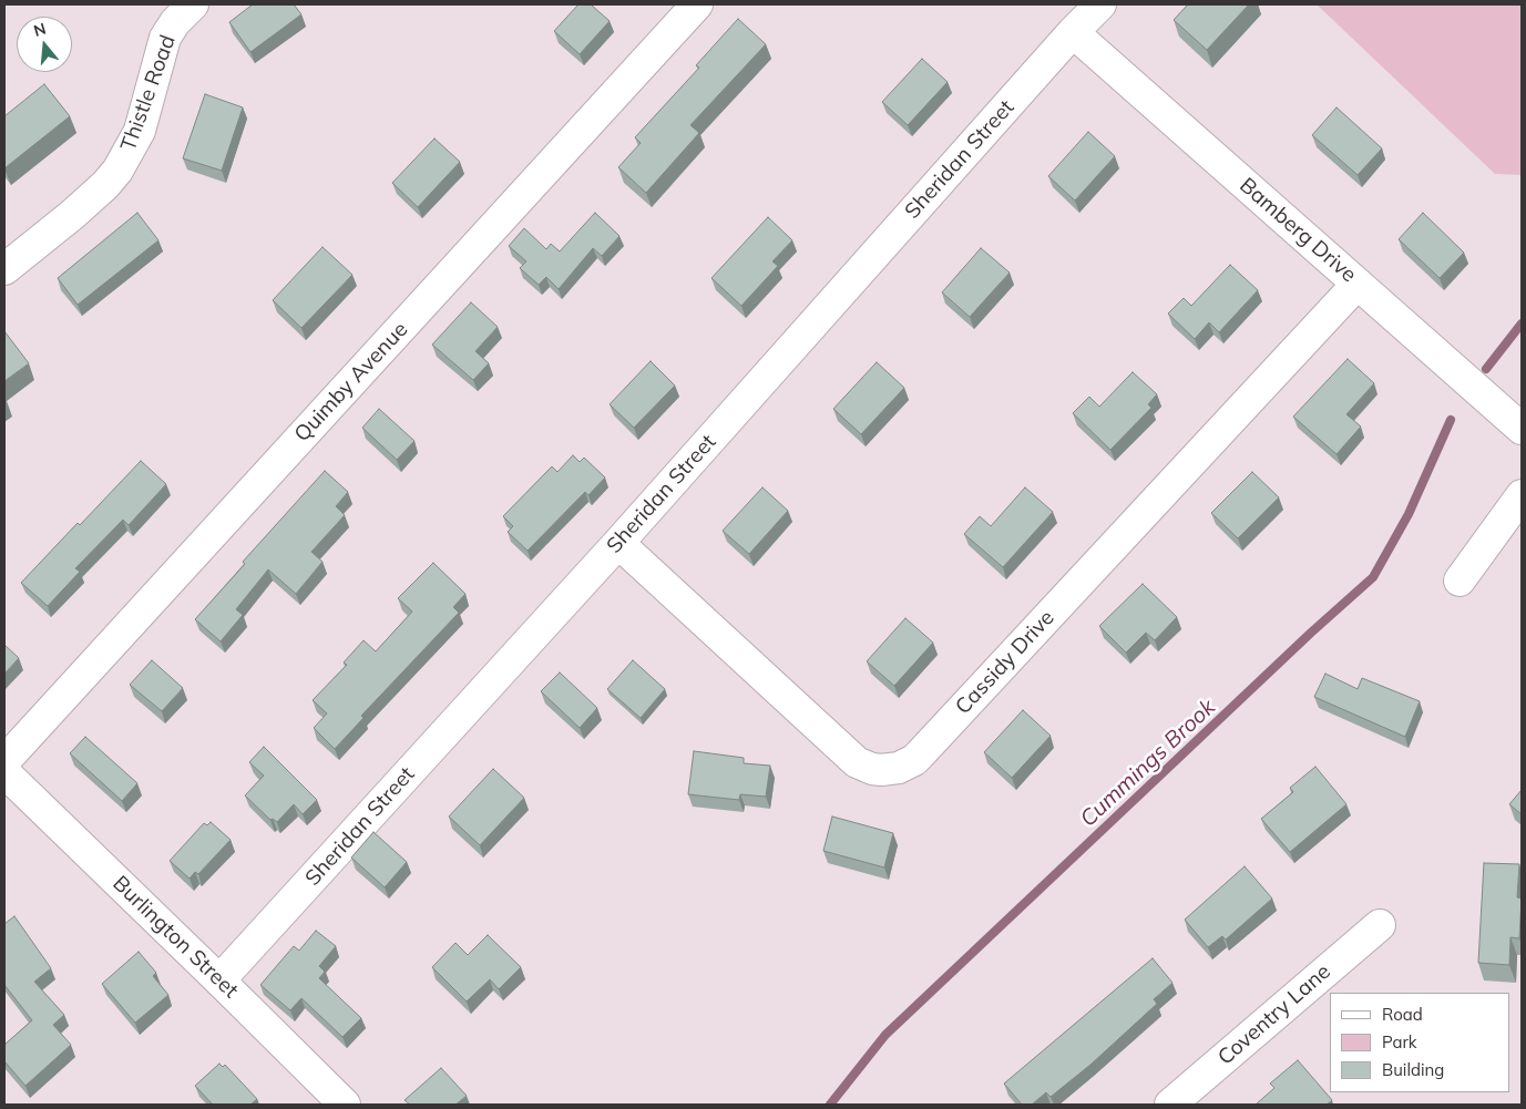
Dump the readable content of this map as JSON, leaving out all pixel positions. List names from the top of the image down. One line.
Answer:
{"streets":{"street":["Thistle Road","Sheridan Street","Bamberg Drive","Quimby Avenue","Cassidy Drive","Burlington Street","Coventry Lane"]},"crossings":[["Sheridan Street","Bamberg Drive"],["Sheridan Street","Cassidy Drive"],["Sheridan Street","Burlington Street"],["Bamberg Drive","Cassidy Drive"]],"water":["Cummings Brook"],"legend":["Road","Park","Building"],"north":"top"}
